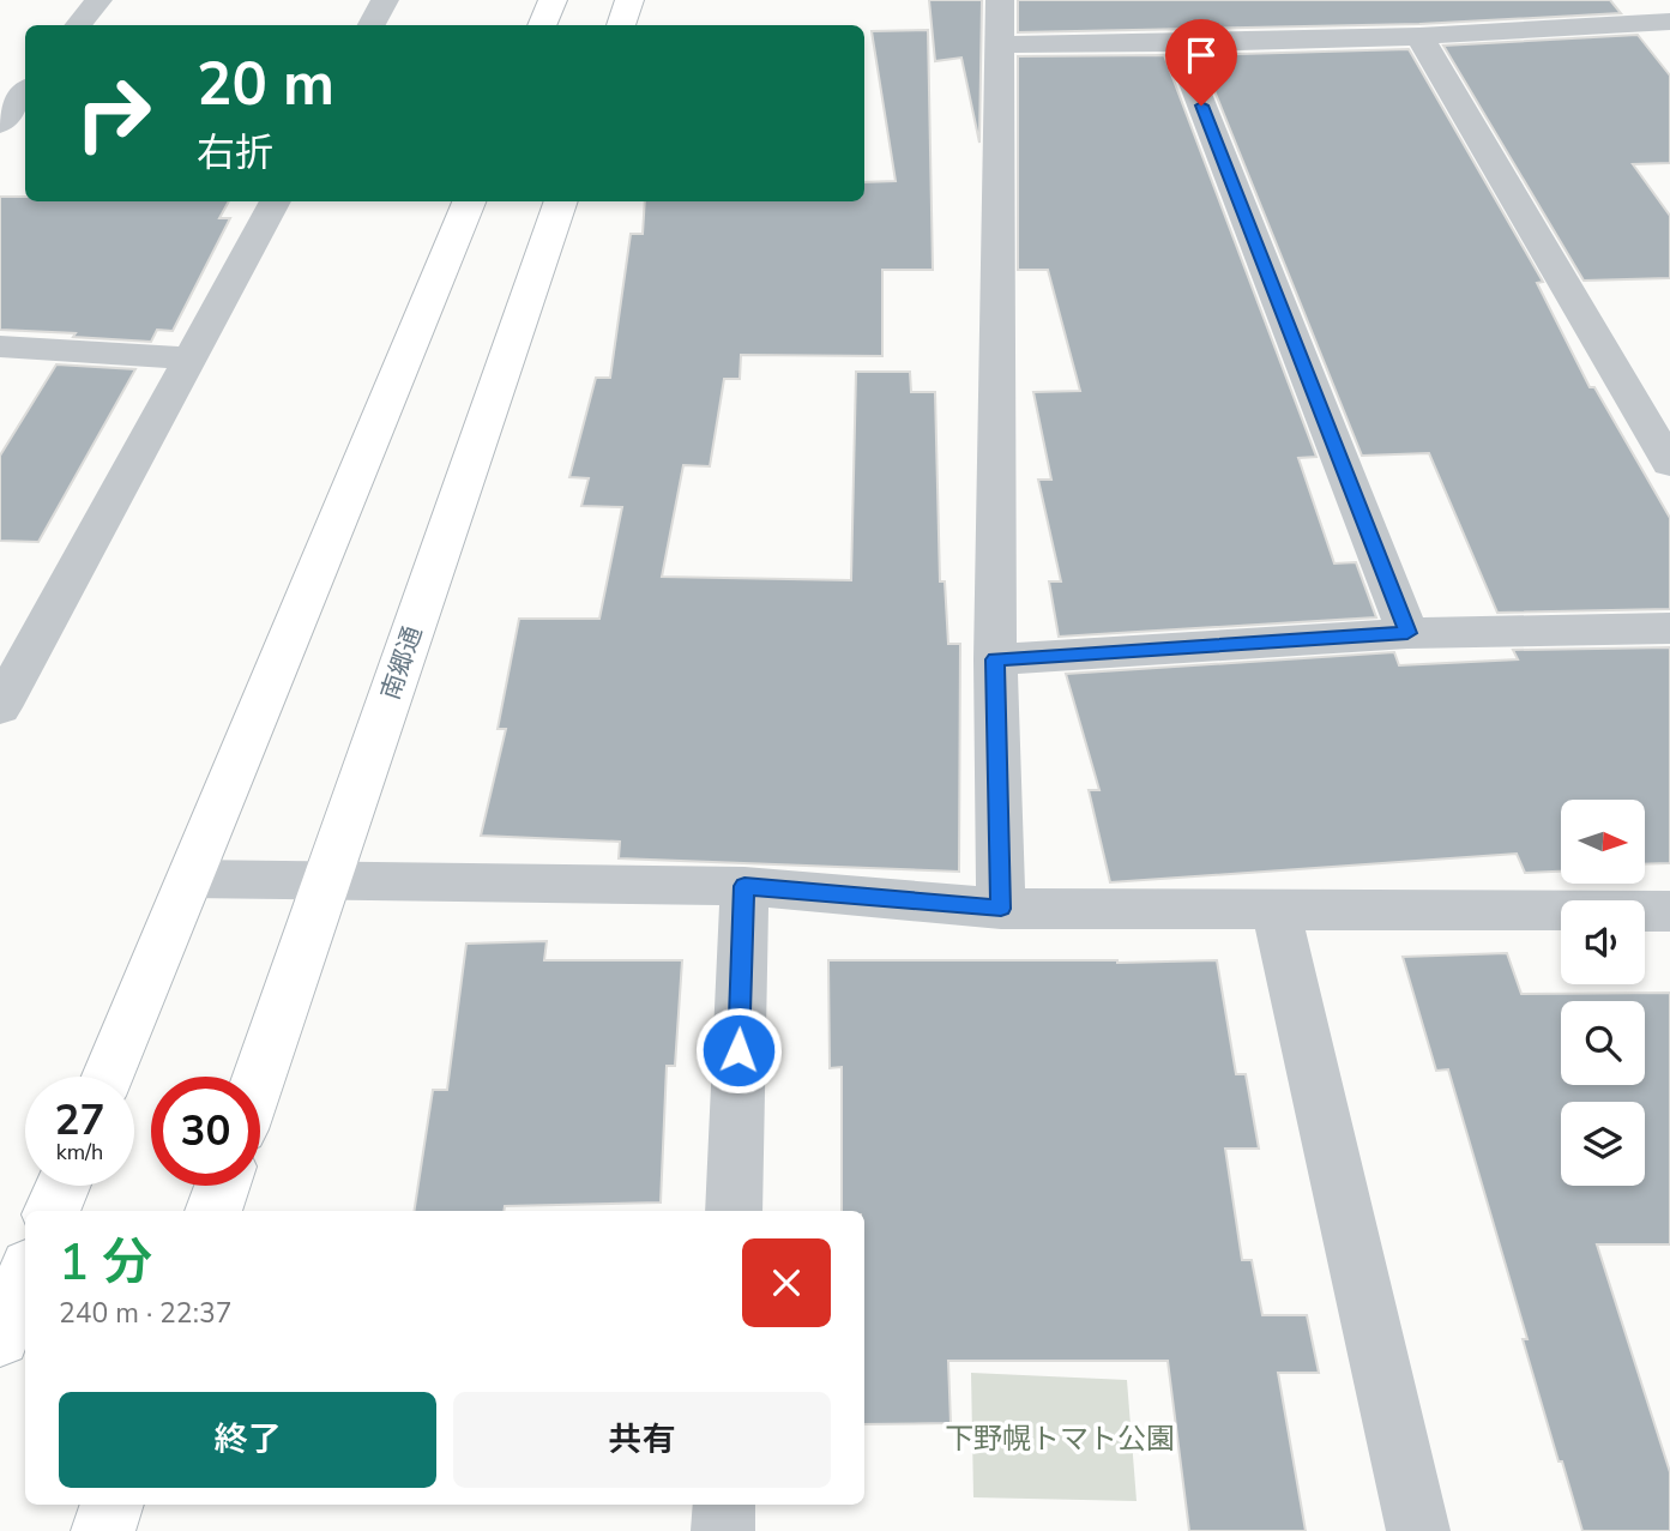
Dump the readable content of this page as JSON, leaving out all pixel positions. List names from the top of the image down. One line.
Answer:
{"streets":{"street":["南郷通"]},"parks":["下野幌トマト公園"],"north":"right","page":{"turn":["20 m","右折"],"speed":"27 km/h","limit":"30","heading":["1 分","240 m · 22:37"],"buttons":["終了","共有"]}}
